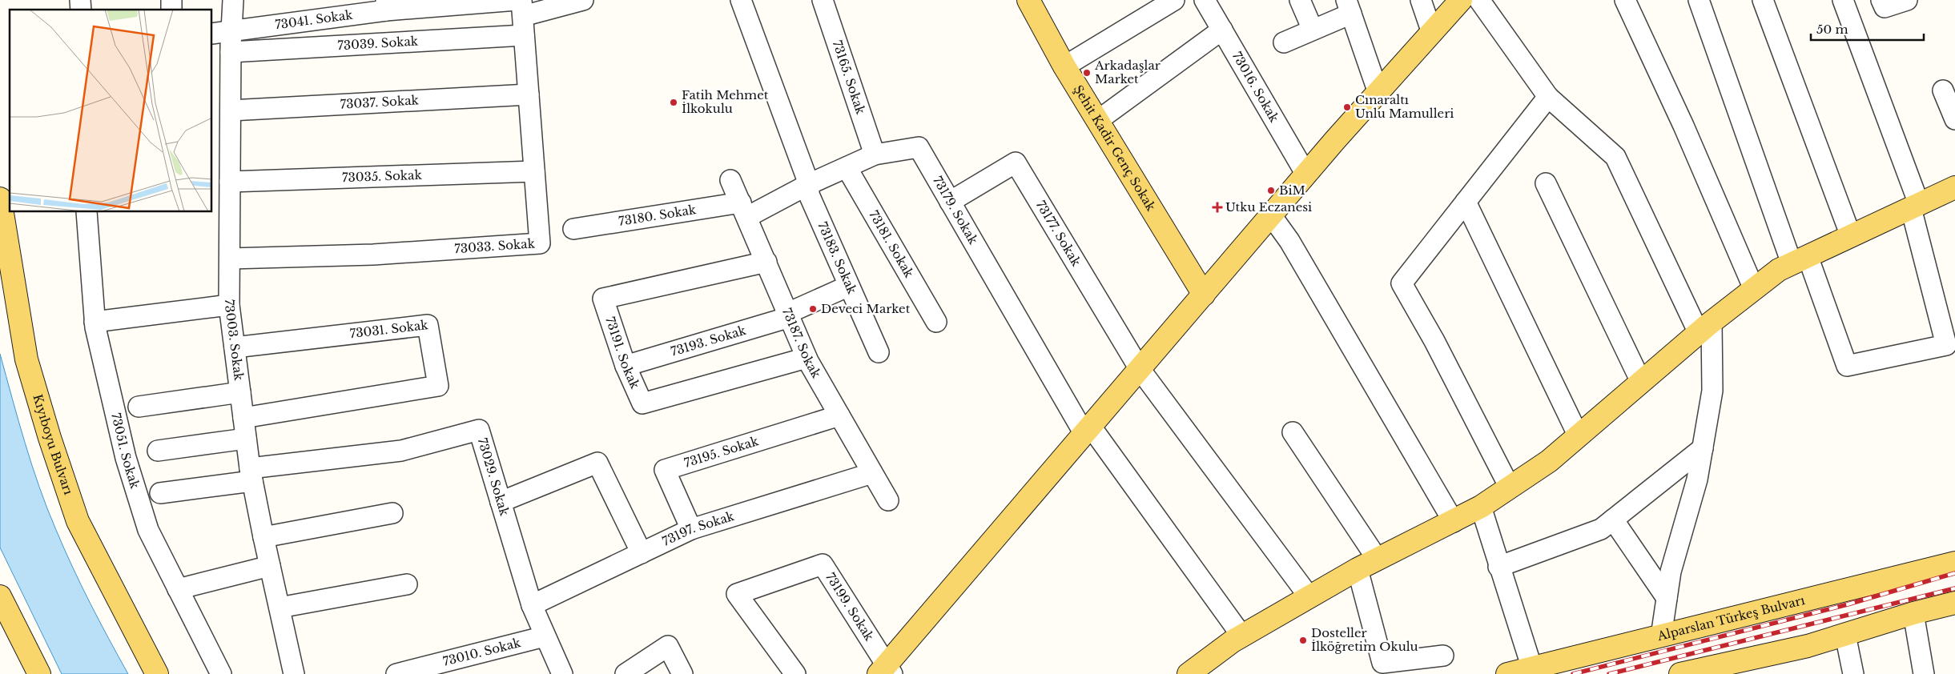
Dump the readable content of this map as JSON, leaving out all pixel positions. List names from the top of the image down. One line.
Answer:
{"streets":{"main road":["Şehit Kadir Genç Sokak","Kıyıboyu Bulvarı","Alparslan Türkeş Bulvarı"],"street":["73041. Sokak","73039. Sokak","73165. Sokak","73016. Sokak","73037. Sokak","73035. Sokak","73179. Sokak","73180. Sokak","73177. Sokak","73181. Sokak","73033. Sokak","73183. Sokak","73031. Sokak","73003. Sokak","73193. Sokak","73187. Sokak","73191. Sokak","73051. Sokak","73195. Sokak","73029. Sokak","73197. Sokak","73199. Sokak","73010. Sokak"]},"crossings":[["73041. Sokak","73039. Sokak"],["73041. Sokak","73033. Sokak"],["73041. Sokak","73003. Sokak"],["73039. Sokak","73033. Sokak"],["73039. Sokak","73003. Sokak"],["73165. Sokak","73179. Sokak"],["73037. Sokak","73033. Sokak"],["73037. Sokak","73003. Sokak"],["73035. Sokak","73033. Sokak"],["73035. Sokak","73003. Sokak"],["73179. Sokak","73180. Sokak"],["73179. Sokak","73177. Sokak"],["73179. Sokak","73181. Sokak"],["73179. Sokak","73183. Sokak"],["73179. Sokak","73187. Sokak"],["73180. Sokak","73187. Sokak"],["73033. Sokak","73003. Sokak"],["73183. Sokak","73193. Sokak"],["73031. Sokak","73003. Sokak"],["73003. Sokak","73029. Sokak"],["73193. Sokak","73187. Sokak"],["73193. Sokak","73191. Sokak"],["73187. Sokak","73191. Sokak"],["73187. Sokak","73195. Sokak"],["73187. Sokak","73197. Sokak"],["73195. Sokak","73197. Sokak"],["73029. Sokak","73197. Sokak"],["73029. Sokak","73010. Sokak"]],"places":{"other":["Arkadaşlar Market","Fatih Mehmet İlkokulu","Cınaraltı Unlu Mamulleri","BiM","Deveci Market","Dosteller İlköğretim Okulu"],"health":["Utku Eczanesi"]},"scale_bar":"50 m"}
